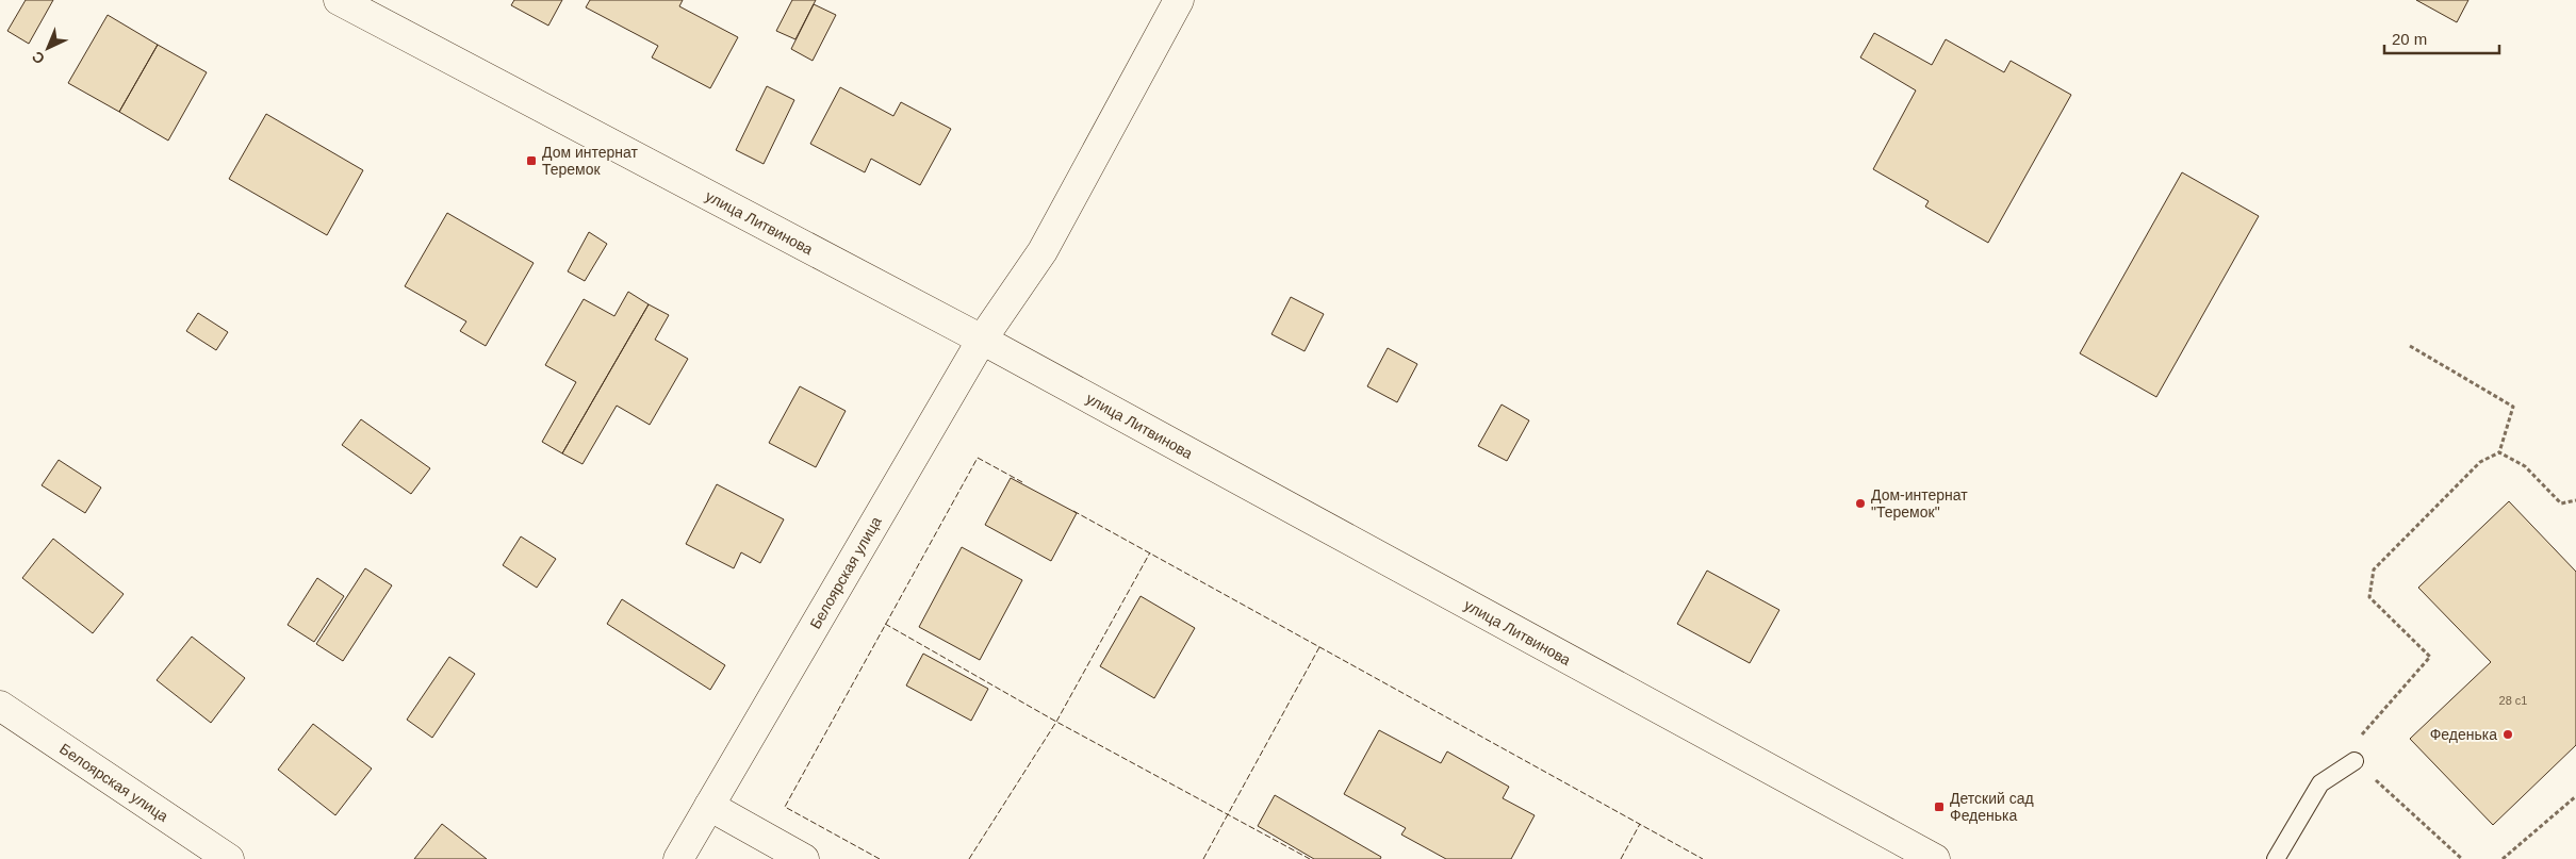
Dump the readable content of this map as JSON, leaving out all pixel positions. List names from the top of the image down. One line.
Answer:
{"streets":{"street":["улица Литвинова","Белоярская улица"]},"crossings":[["улица Литвинова","Белоярская улица"]],"places":{"transit":["Дом интернат Теремок","Детский сад Феденька"],"other":["Дом-интернат \"Теремок\"","Феденька"]},"house_numbers":["28 с1"],"scale_bar":"20 m","north":"bottom left"}
